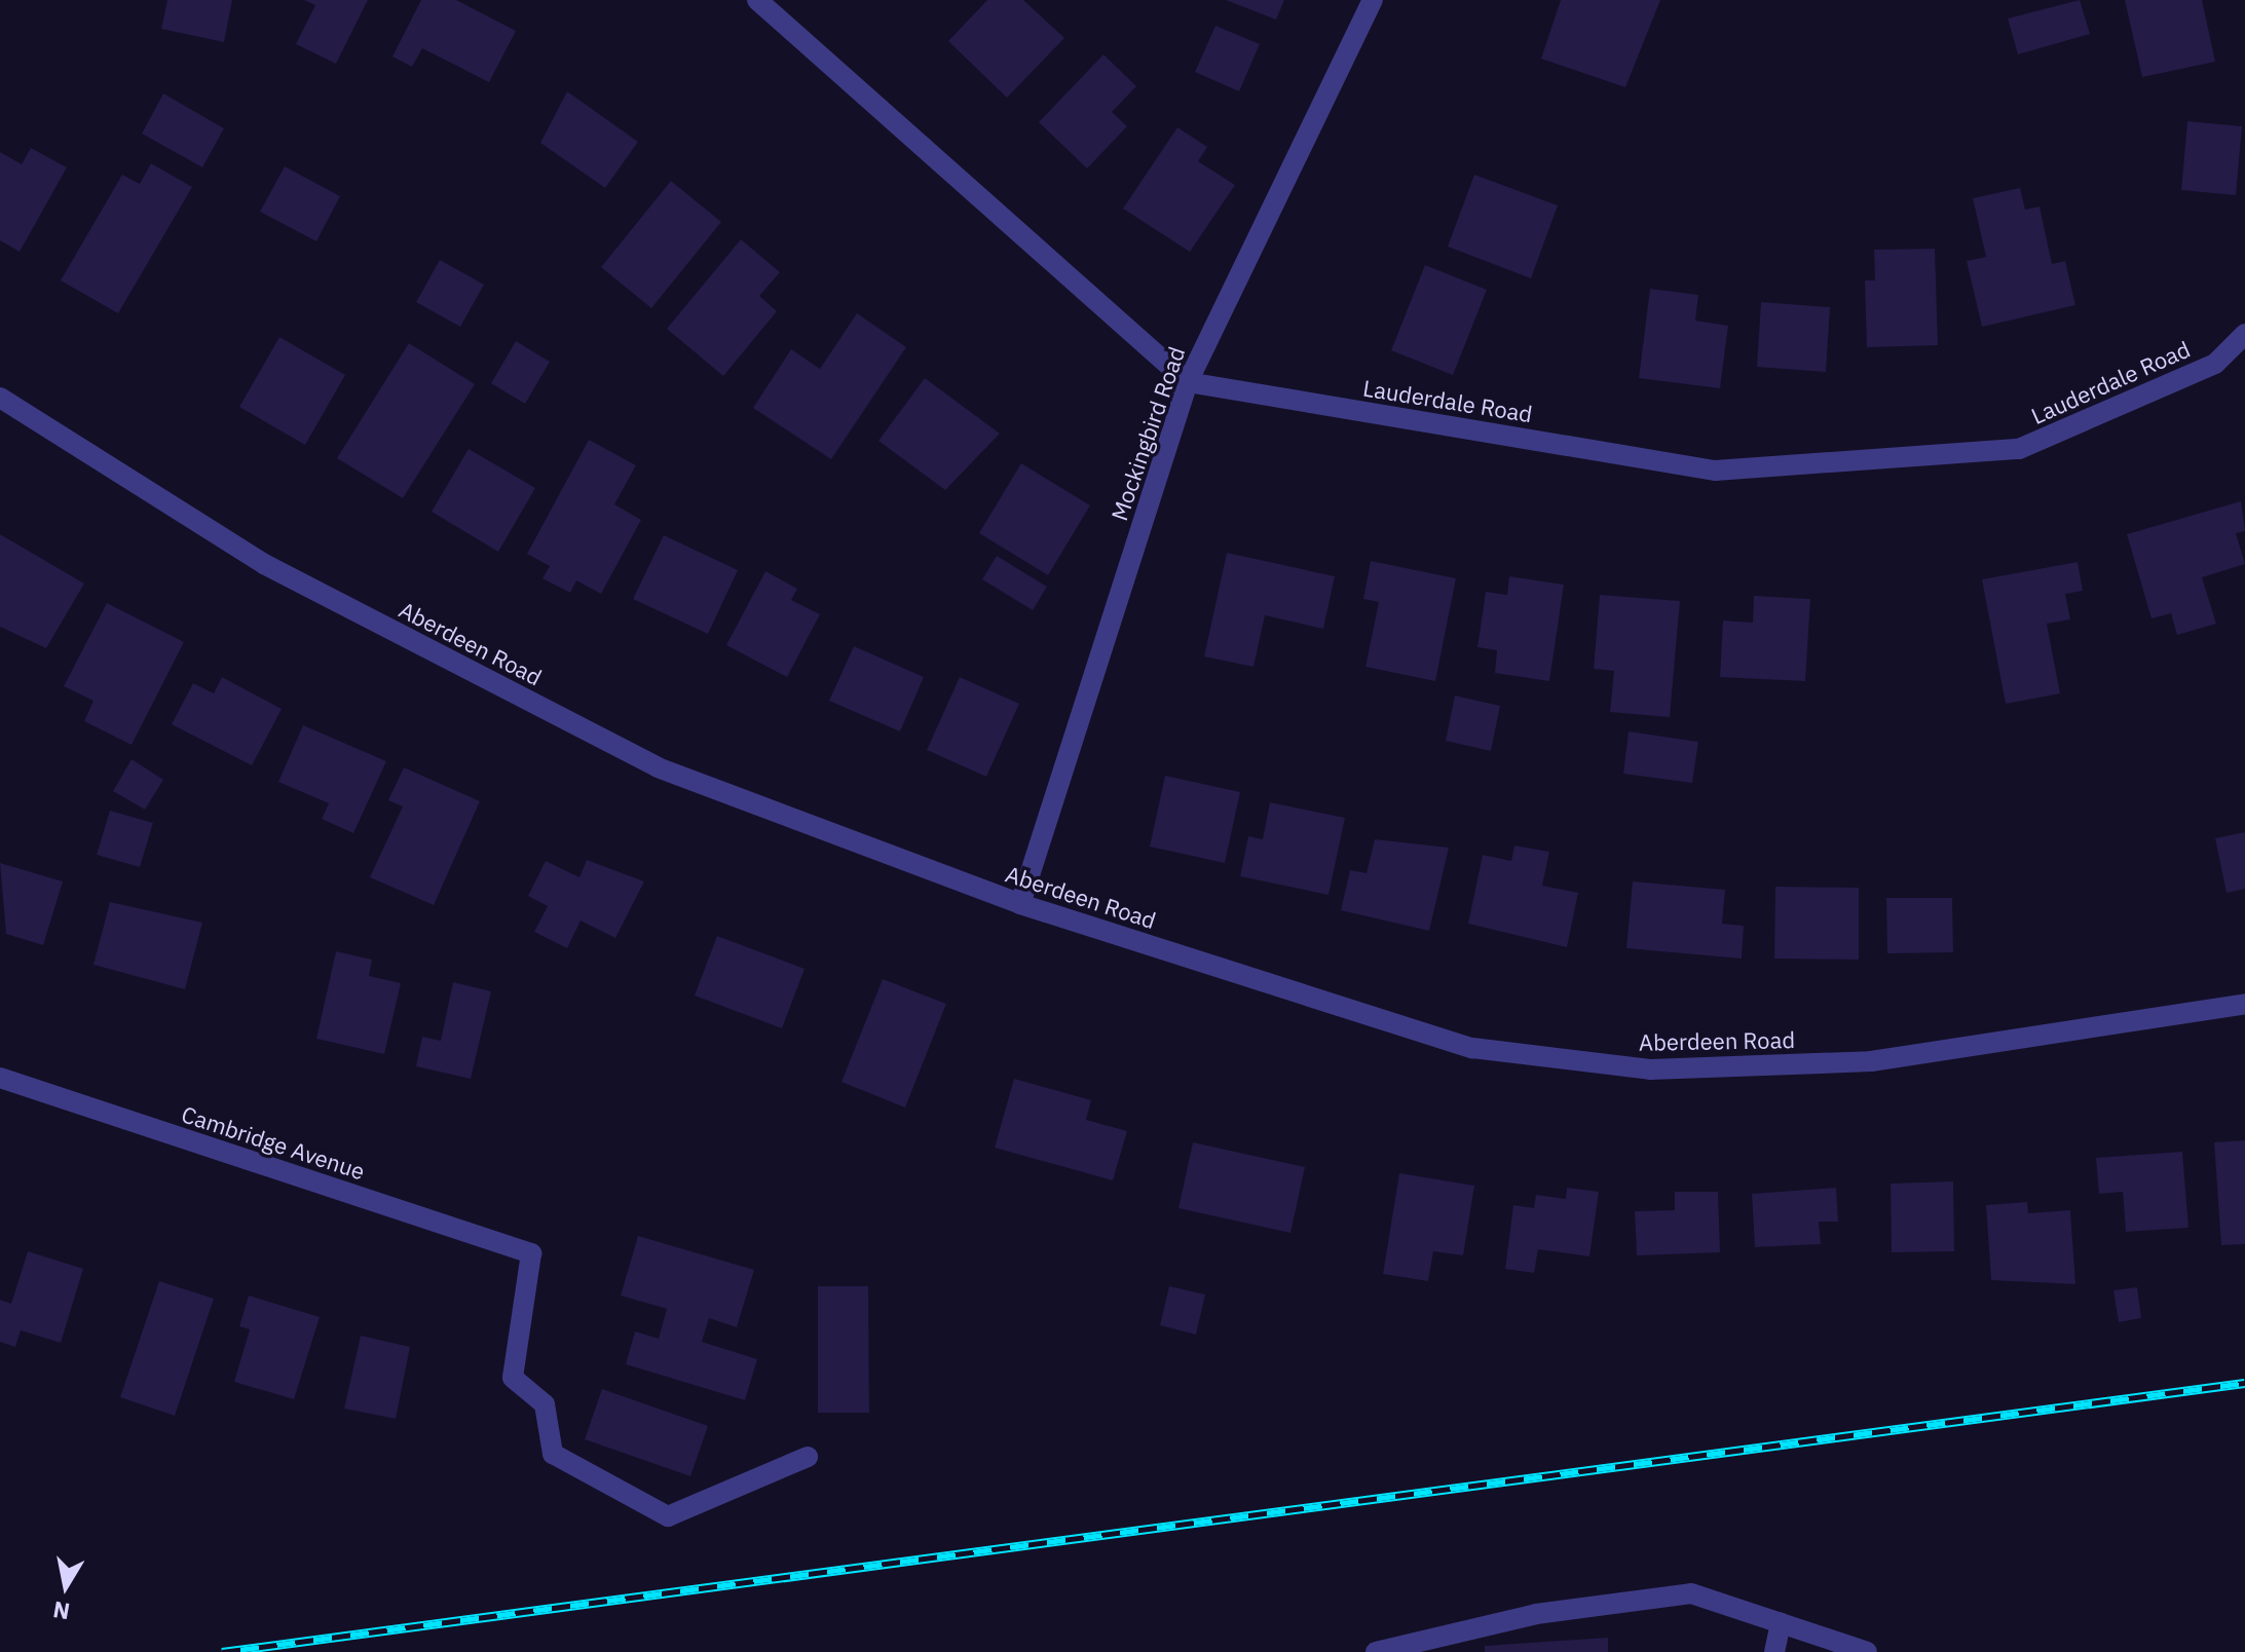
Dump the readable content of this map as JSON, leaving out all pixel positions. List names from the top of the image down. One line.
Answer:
{"streets":{"street":["Lauderdale Road","Mockingbird Road","Aberdeen Road","Cambridge Avenue"]},"crossings":[["Lauderdale Road","Mockingbird Road"],["Mockingbird Road","Aberdeen Road"]],"north":"bottom"}
